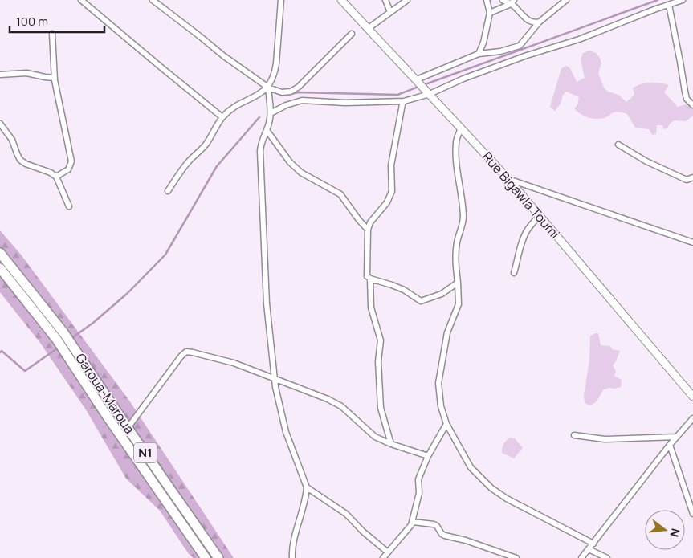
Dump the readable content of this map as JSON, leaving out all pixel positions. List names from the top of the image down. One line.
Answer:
{"streets":{"highway":["Garoua-Maroua","N1"],"street":["Rue Bigawla Toumi"]},"scale_bar":"100 m","north":"right"}
